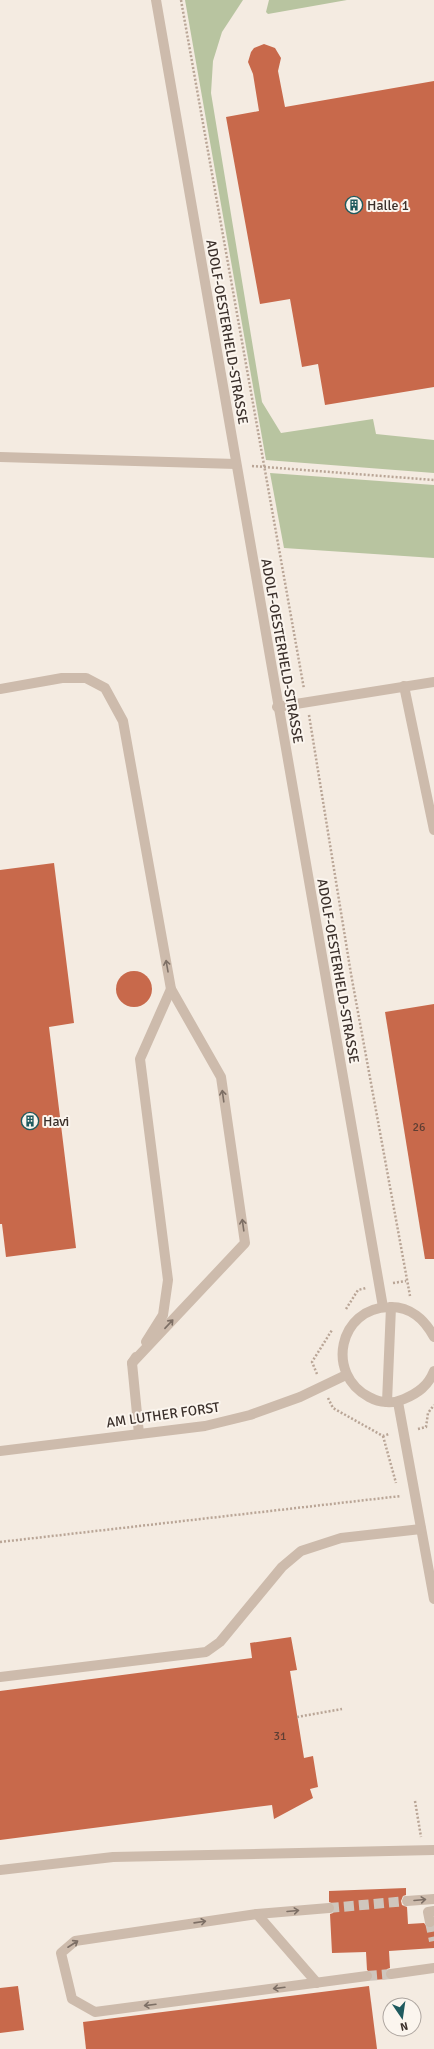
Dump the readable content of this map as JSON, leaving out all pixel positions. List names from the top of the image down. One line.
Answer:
{"streets":{"street":["ADOLF-OESTERHELD-STRASSE","AM LUTHER FORST"]},"places":{"building":["Halle 1","Havi"]},"house_numbers":["26","31"],"north":"bottom"}
